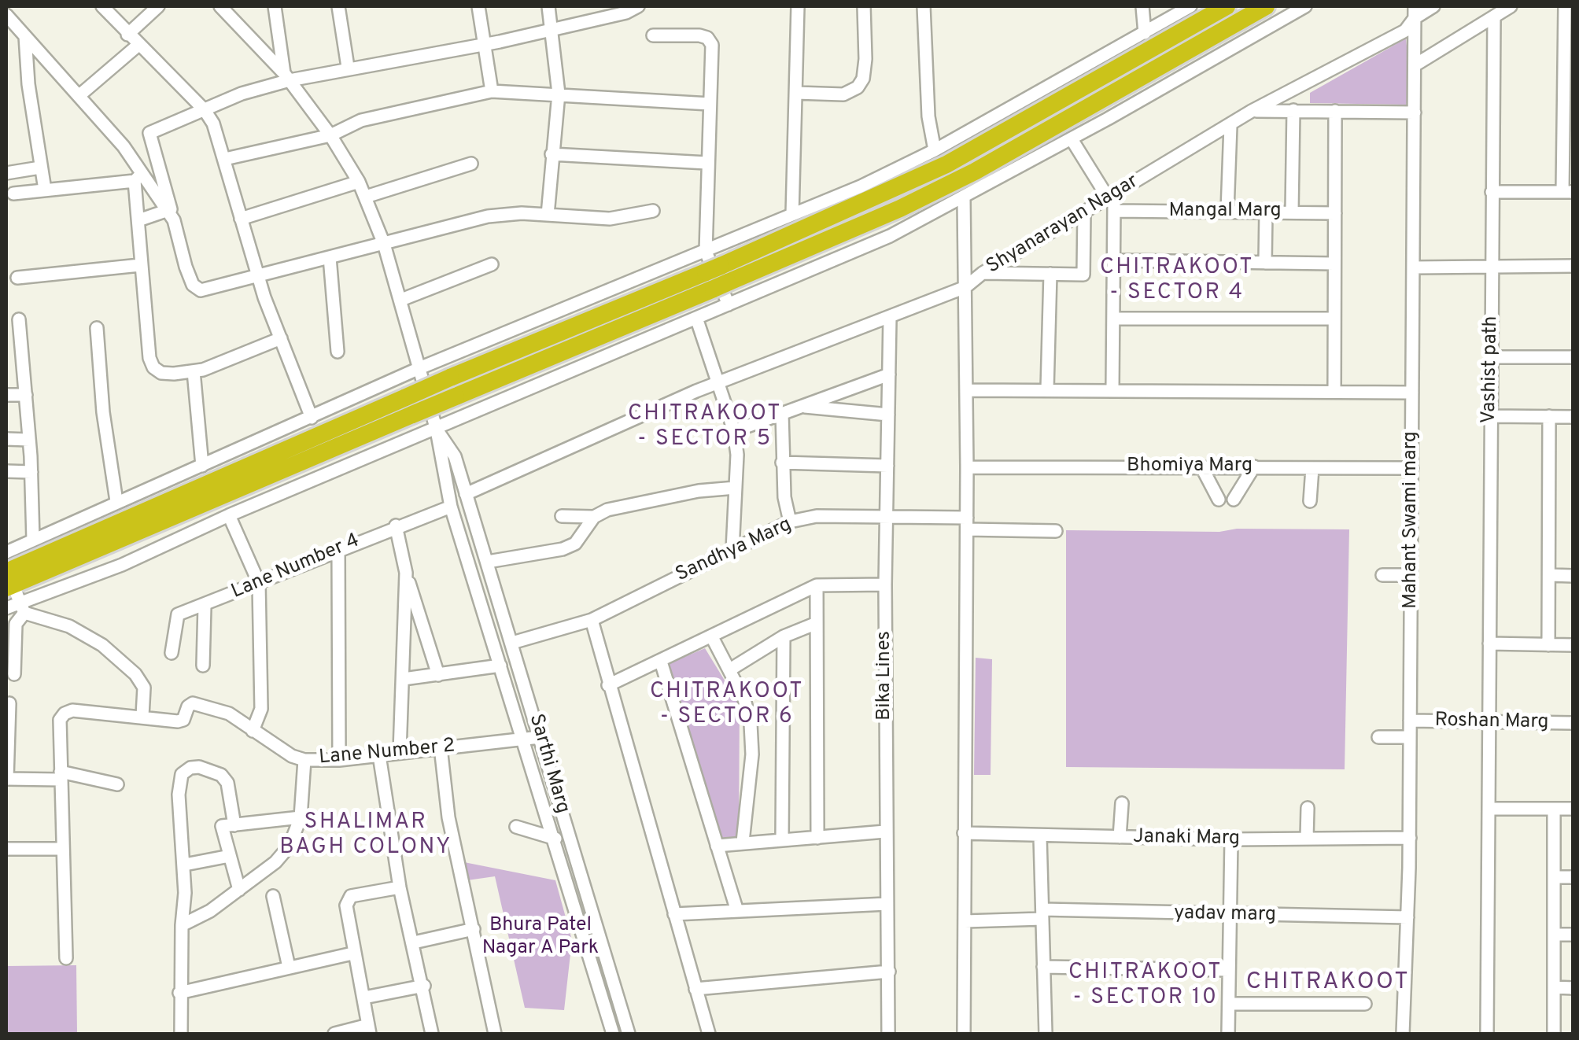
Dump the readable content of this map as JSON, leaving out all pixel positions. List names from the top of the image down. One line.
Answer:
{"streets":{"street":["Mangal Marg","Shyanarayan Nagar","Vashist path","Bhomiya Marg","Mahant Swami marg","Sandhya Marg","Lane Number 4","Bika Lines","Roshan Marg","Lane Number 2","Sarthi Marg","Janaki Marg","yadav marg"]},"crossings":[["Shyanarayan Nagar","Mahant Swami marg"],["Shyanarayan Nagar","Bika Lines"],["Shyanarayan Nagar","Sarthi Marg"],["Vashist path","Roshan Marg"],["Bhomiya Marg","Mahant Swami marg"],["Mahant Swami marg","Roshan Marg"],["Mahant Swami marg","Janaki Marg"],["Mahant Swami marg","yadav marg"],["Sandhya Marg","Bika Lines"],["Sandhya Marg","Sarthi Marg"],["Lane Number 4","Sarthi Marg"],["Lane Number 2","Sarthi Marg"]],"districts":["CHITRAKOOT - SECTOR 4","CHITRAKOOT - SECTOR 5","CHITRAKOOT - SECTOR 6","SHALIMAR BAGH COLONY","CHITRAKOOT - SECTOR 10","CHITRAKOOT"],"parks":["Bhura Patel Nagar A Park"]}
